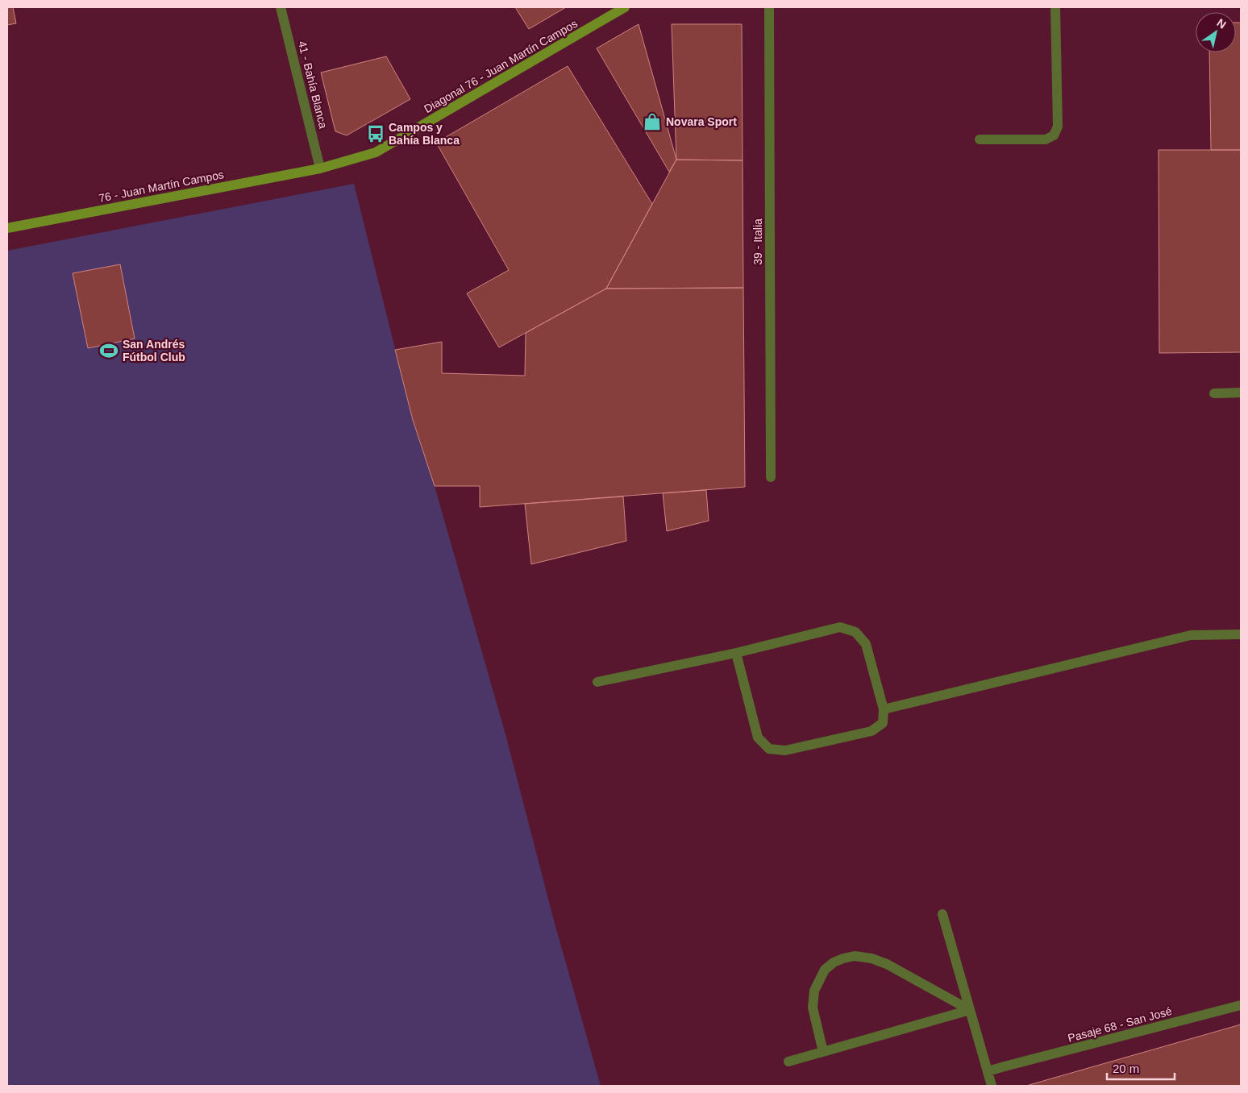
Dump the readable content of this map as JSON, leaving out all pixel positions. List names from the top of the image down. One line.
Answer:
{"streets":{"main road":["Diagonal 76 - Juan Martín Campos","76 - Juan Martín Campos"],"street":["41 - Bahía Blanca","39 - Italia","Pasaje 68 - San José"]},"crossings":[["Diagonal 76 - Juan Martín Campos","41 - Bahía Blanca"],["Diagonal 76 - Juan Martín Campos","76 - Juan Martín Campos"],["41 - Bahía Blanca","76 - Juan Martín Campos"]],"places":{"shop":["Novara Sport"],"bus stop":["Campos y Bahía Blanca"],"sports":["San Andrés Fútbol Club"]},"scale_bar":"20 m","north":"top right"}
